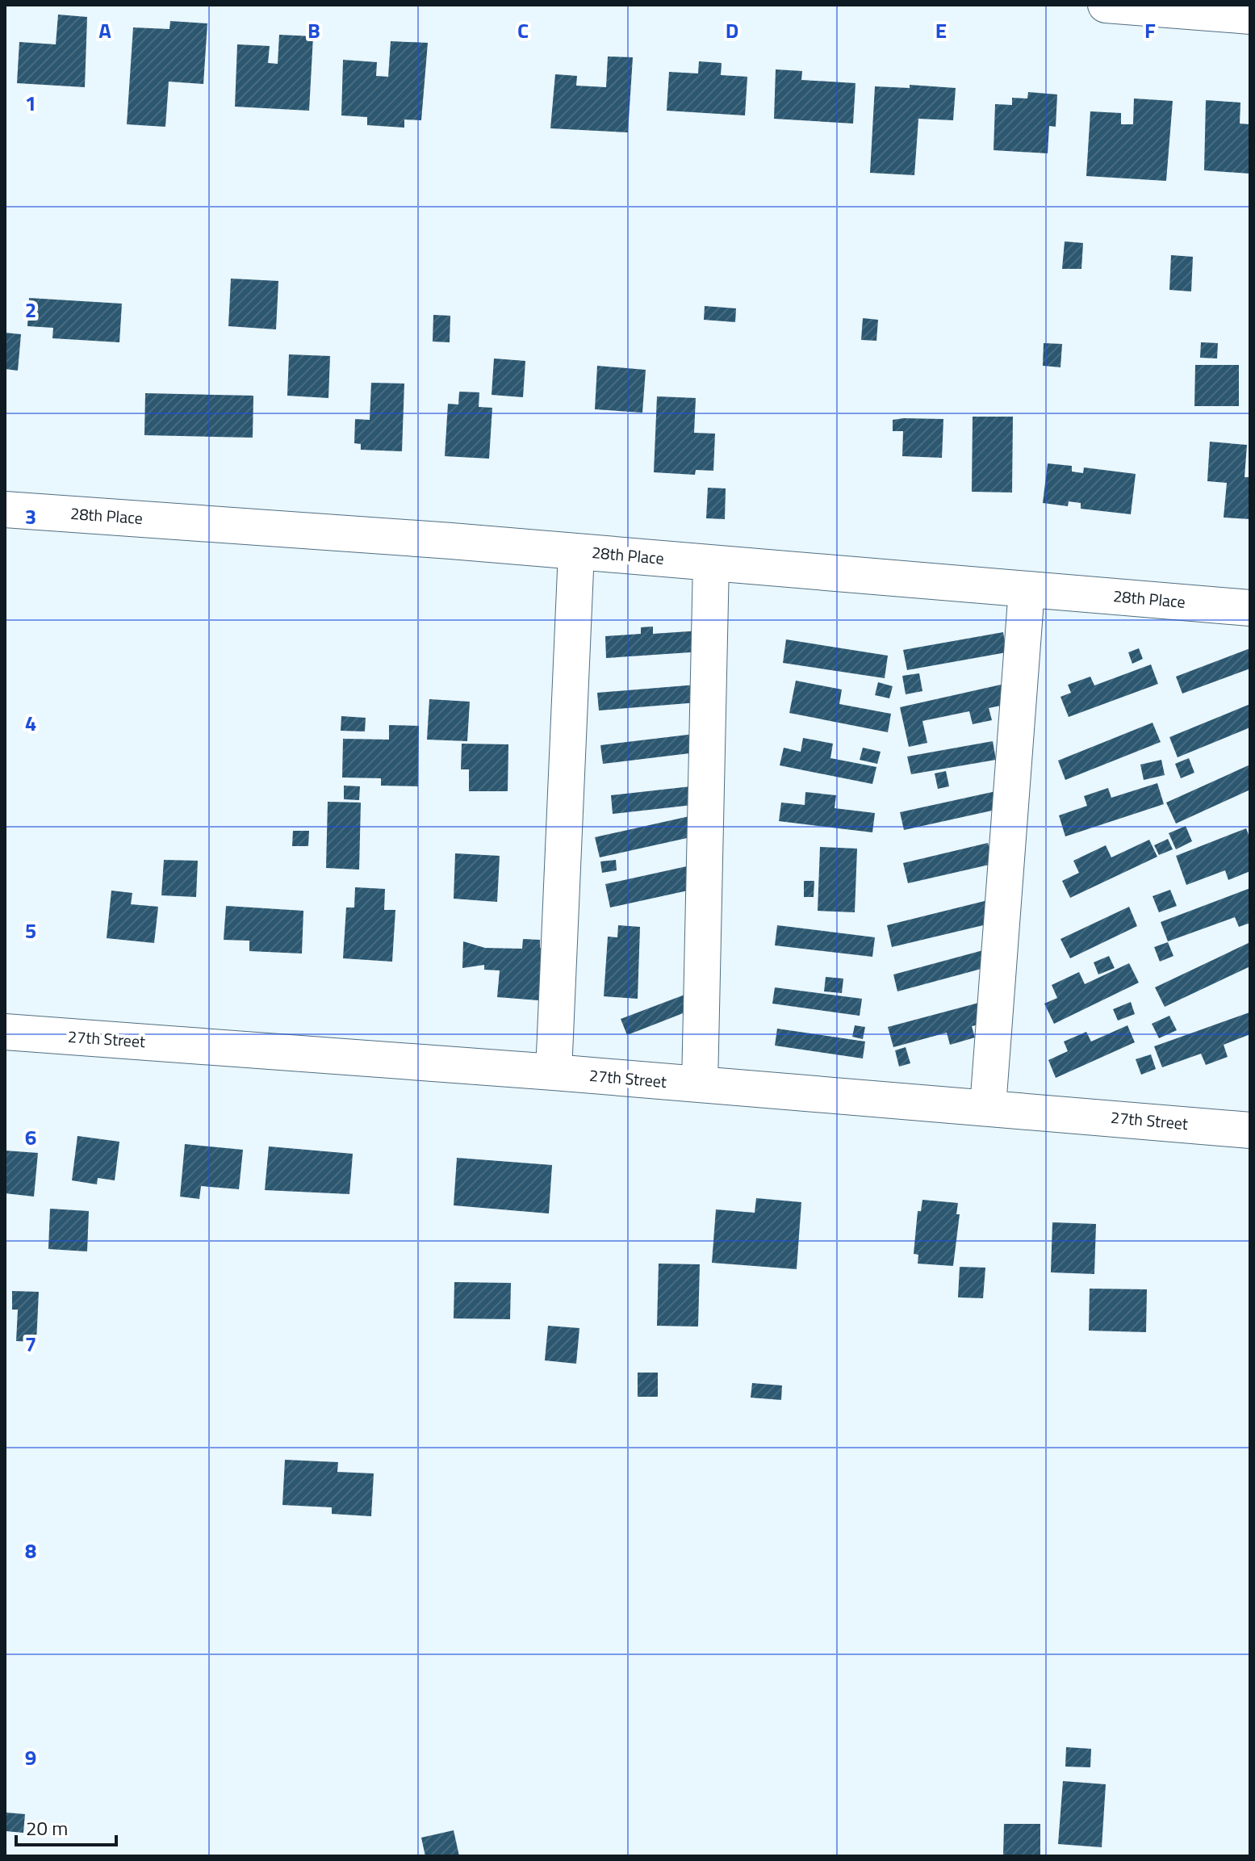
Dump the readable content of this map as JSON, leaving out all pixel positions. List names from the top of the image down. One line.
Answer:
{"streets":{"street":["28th Place","27th Street"]},"scale_bar":"20 m","grid":{"columns":["A","B","C","D","E","F"],"rows":["1","2","3","4","5","6","7","8","9"]}}
